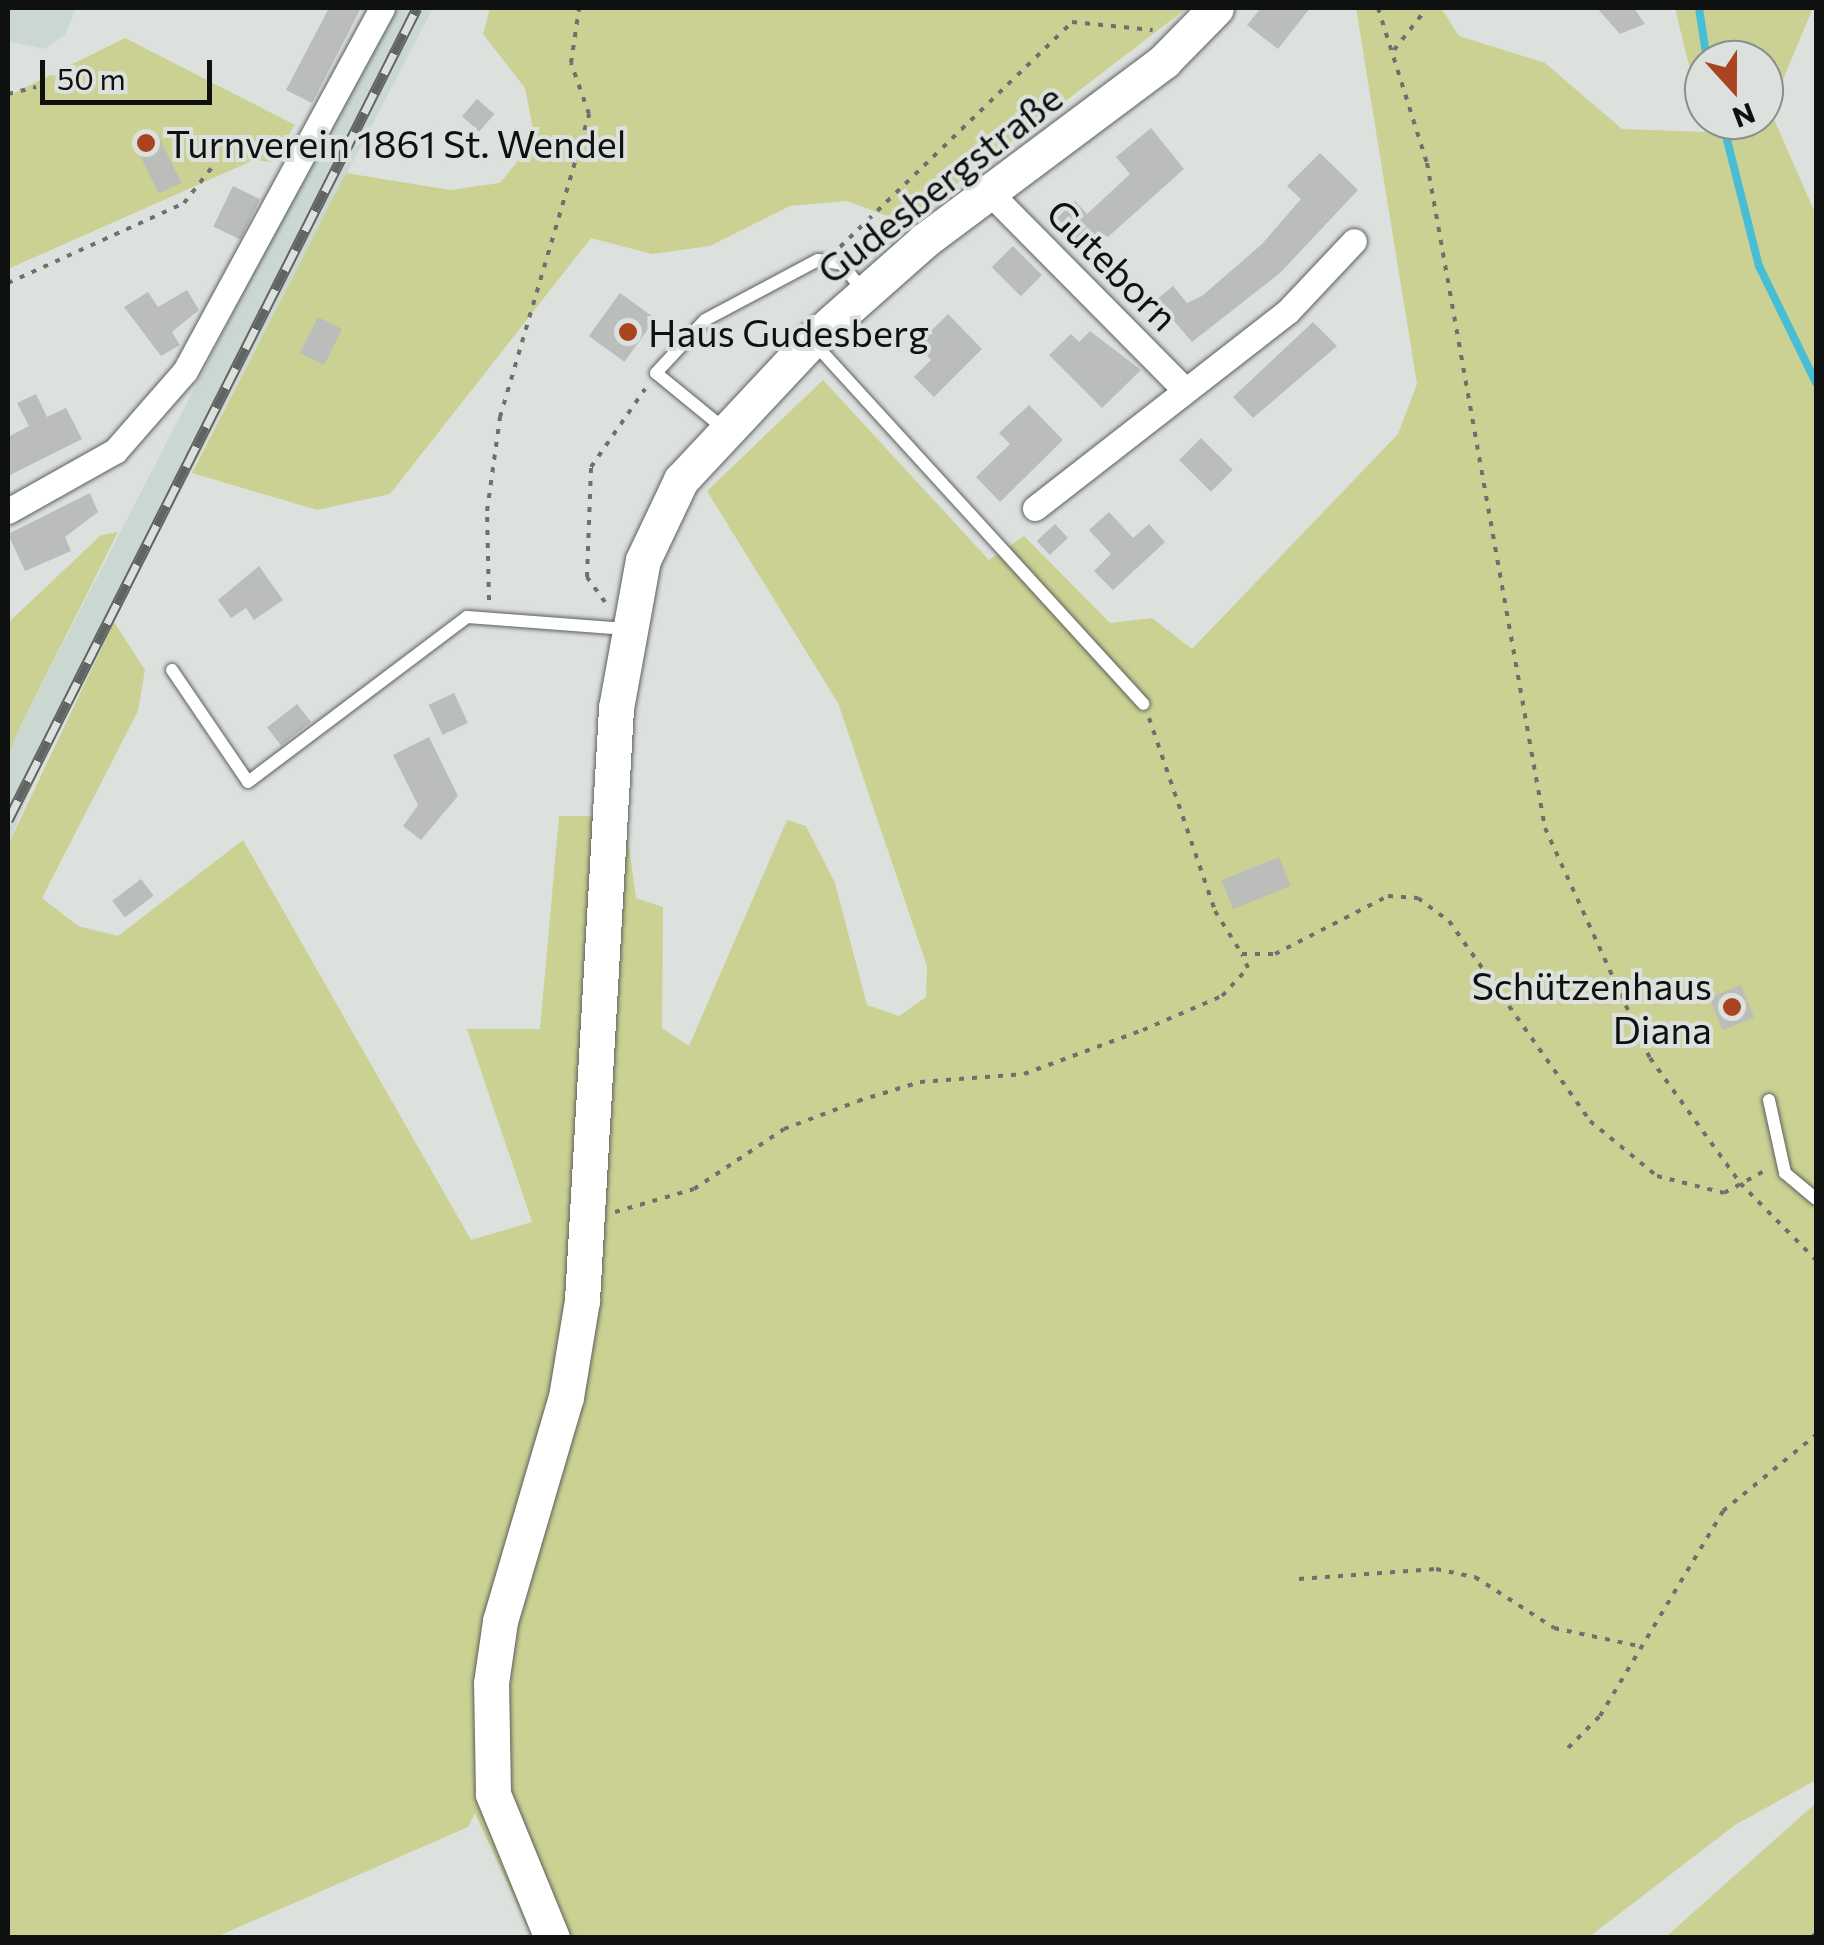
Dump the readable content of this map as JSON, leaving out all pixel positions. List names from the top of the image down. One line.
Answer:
{"streets":{"main road":["Gudesbergstraße"],"street":["Guteborn"]},"crossings":[["Gudesbergstraße","Guteborn"]],"places":["Turnverein 1861 St. Wendel","Haus Gudesberg","Schützenhaus Diana"],"scale_bar":"50 m","north":"bottom"}
